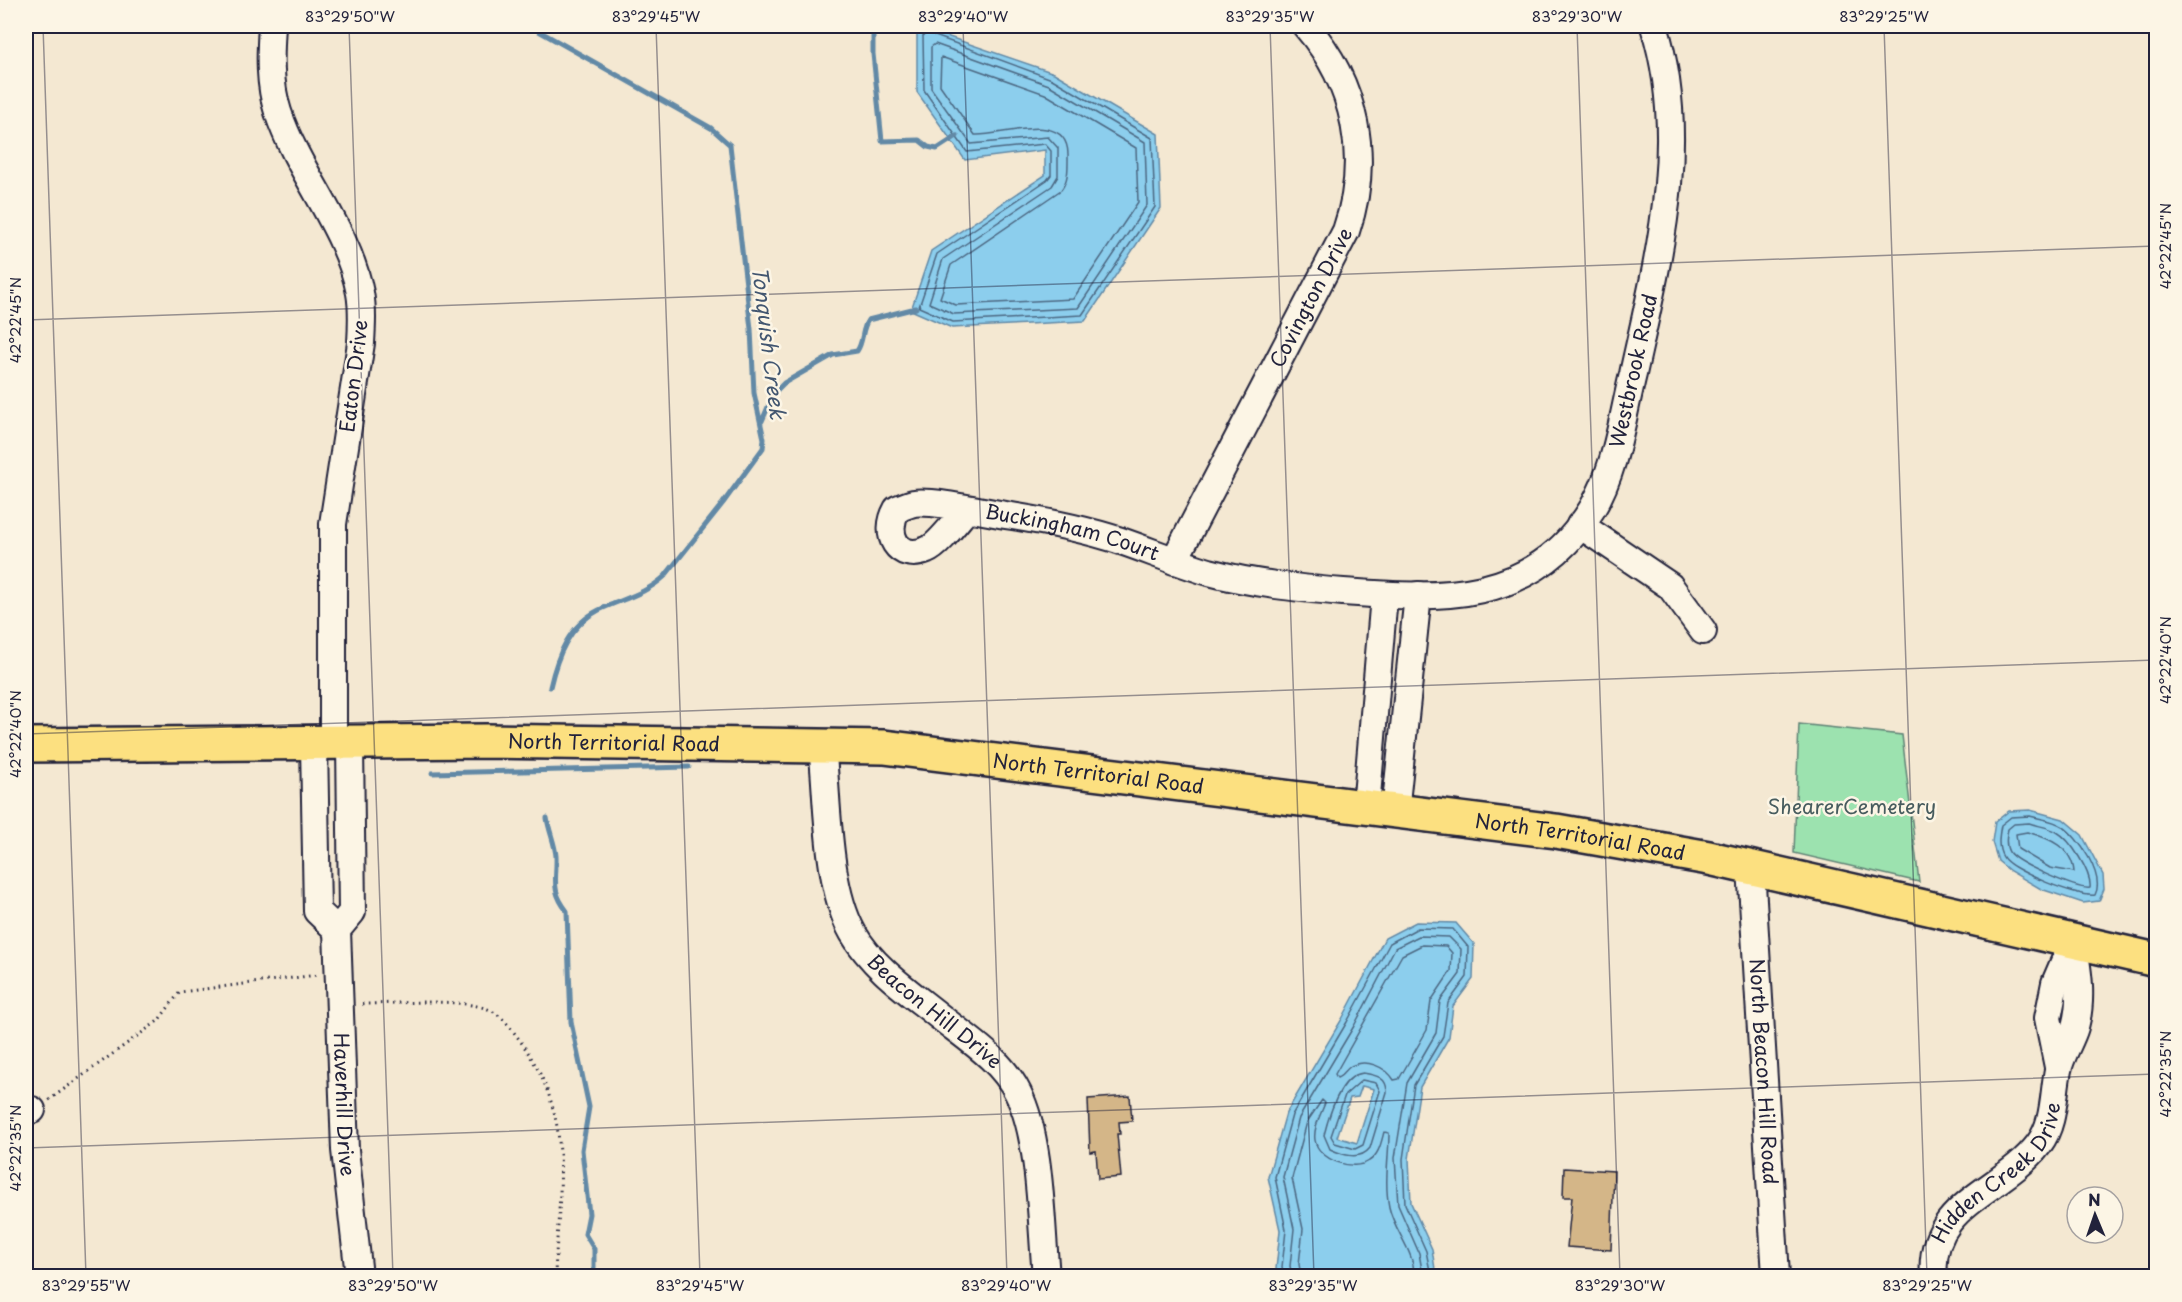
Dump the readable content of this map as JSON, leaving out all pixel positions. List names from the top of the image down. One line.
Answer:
{"streets":{"main road":["North Territorial Road"],"street":["Covington Drive","Westbrook Road","Eaton Drive","Buckingham Court","Beacon Hill Drive","North Beacon Hill Road","Haverhill Drive","Hidden Creek Drive"]},"crossings":[["Covington Drive","Westbrook Road"],["Covington Drive","Buckingham Court"],["Westbrook Road","Buckingham Court"],["Eaton Drive","North Territorial Road"],["North Territorial Road","Beacon Hill Drive"],["North Territorial Road","North Beacon Hill Road"],["North Territorial Road","Hidden Creek Drive"]],"water":["Tonquish Creek"],"parks":["ShearerCemetery"],"north":"top","coordinates":["83°29'50\"W","83°29'45\"W","83°29'40\"W","83°29'35\"W","83°29'30\"W","83°29'25\"W","42°22'45\"N","42°22'40\"N","42°22'35\"N","83°29'55\"W"]}
